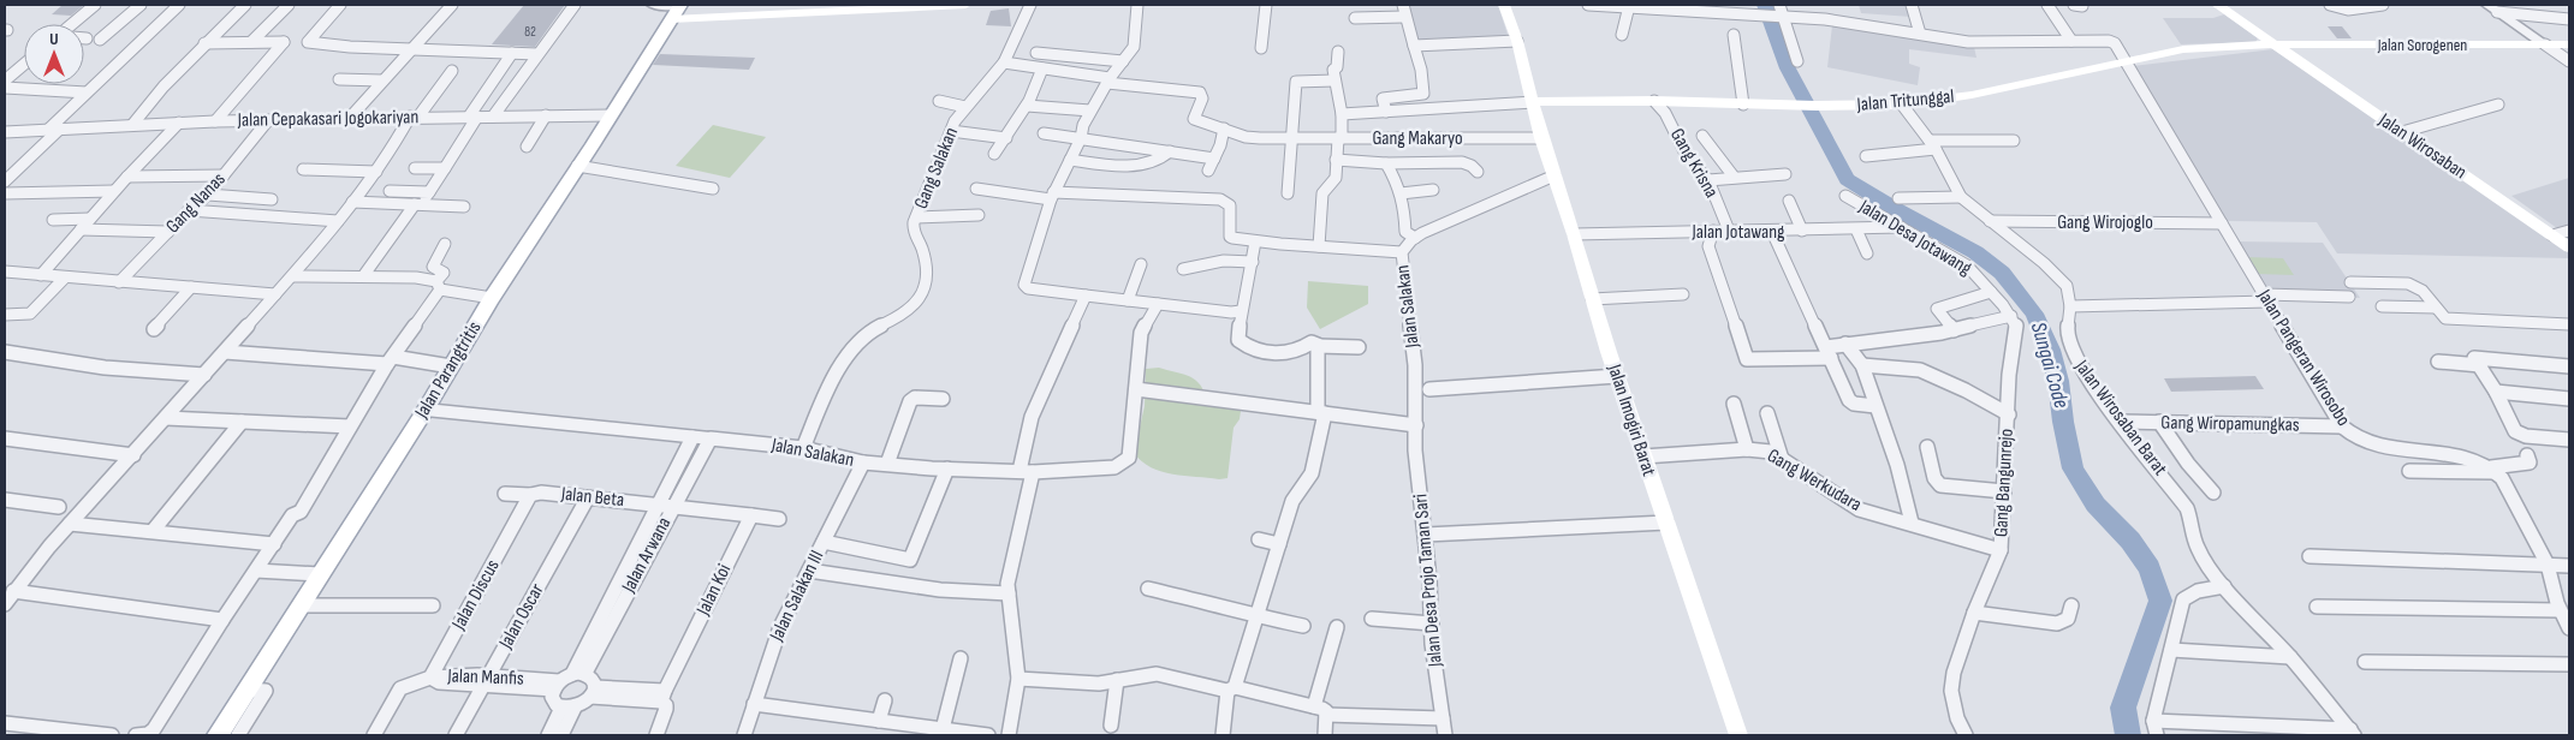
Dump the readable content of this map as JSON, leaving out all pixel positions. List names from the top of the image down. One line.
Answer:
{"streets":{"main road":["Jalan Sorogenen","Jalan Tritunggal","Jalan Wirosaban","Jalan Parangtritis","Jalan Imogiri Barat"],"street":["Jalan Cepakasari Jogokariyan","Gang Makaryo","Gang Krisna","Gang Salakan","Gang Nanas","Gang Wirojoglo","Jalan Jotawang","Jalan Desa Jotawang","Jalan Salakan","Jalan Pangeran Wirosobo","Jalan Wirosaban Barat","Gang Wiropamungkas","Gang Werkudara","Gang Bangunrejo","Jalan Beta","Jalan Arwana","Jalan Desa Projo Taman Sari","Jalan Koi","Jalan Discus","Jalan Salakan III","Jalan Oscar","Jalan Manfis"]},"crossings":[["Jalan Sorogenen","Jalan Tritunggal"],["Jalan Sorogenen","Jalan Wirosaban"],["Jalan Tritunggal","Jalan Wirosaban"],["Jalan Tritunggal","Gang Krisna"],["Jalan Tritunggal","Jalan Pangeran Wirosobo"],["Jalan Tritunggal","Jalan Wirosaban Barat"],["Jalan Tritunggal","Jalan Imogiri Barat"],["Jalan Cepakasari Jogokariyan","Gang Nanas"],["Jalan Cepakasari Jogokariyan","Jalan Parangtritis"],["Gang Makaryo","Jalan Imogiri Barat"],["Gang Krisna","Jalan Jotawang"],["Gang Salakan","Jalan Salakan"],["Gang Wirojoglo","Jalan Pangeran Wirosobo"],["Gang Wirojoglo","Jalan Wirosaban Barat"],["Jalan Jotawang","Jalan Desa Jotawang"],["Jalan Jotawang","Jalan Imogiri Barat"],["Jalan Salakan","Jalan Parangtritis"],["Jalan Salakan","Jalan Imogiri Barat"],["Jalan Salakan","Jalan Arwana"],["Jalan Salakan","Jalan Desa Projo Taman Sari"],["Jalan Salakan","Jalan Salakan III"],["Jalan Pangeran Wirosobo","Gang Wiropamungkas"],["Jalan Wirosaban Barat","Gang Wiropamungkas"],["Jalan Imogiri Barat","Gang Werkudara"],["Gang Werkudara","Gang Bangunrejo"],["Jalan Beta","Jalan Arwana"],["Jalan Beta","Jalan Discus"],["Jalan Beta","Jalan Oscar"],["Jalan Discus","Jalan Manfis"],["Jalan Oscar","Jalan Manfis"]],"water":["Sungai Code"],"house_numbers":["82"],"north":"top"}
